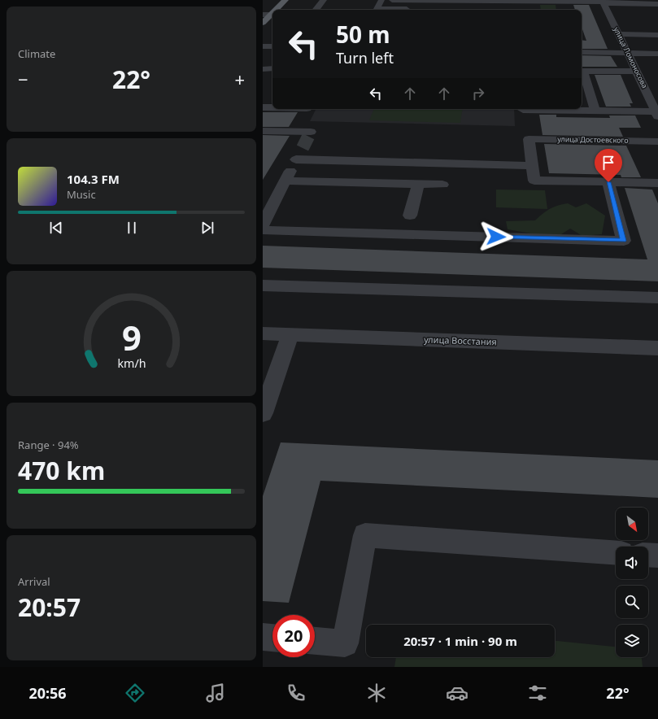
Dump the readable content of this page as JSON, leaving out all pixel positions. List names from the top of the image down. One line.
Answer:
{"streets":{"street":["улица Ломоносова","улица Достоевского","улица Восстания"]},"north":"bottom right","page":{"tile":["Climate",["Range · 94%","470 km"],["Arrival","20:57"]],"turn":["50 m","Turn left"],"heat":["−","22°","+"],"song":["104.3 FM","Music"],"limit":"20","trip":"20:57 · 1 min · 90 m","tabs":["20:56","22°"],"gauge":["9","km/h"]}}
